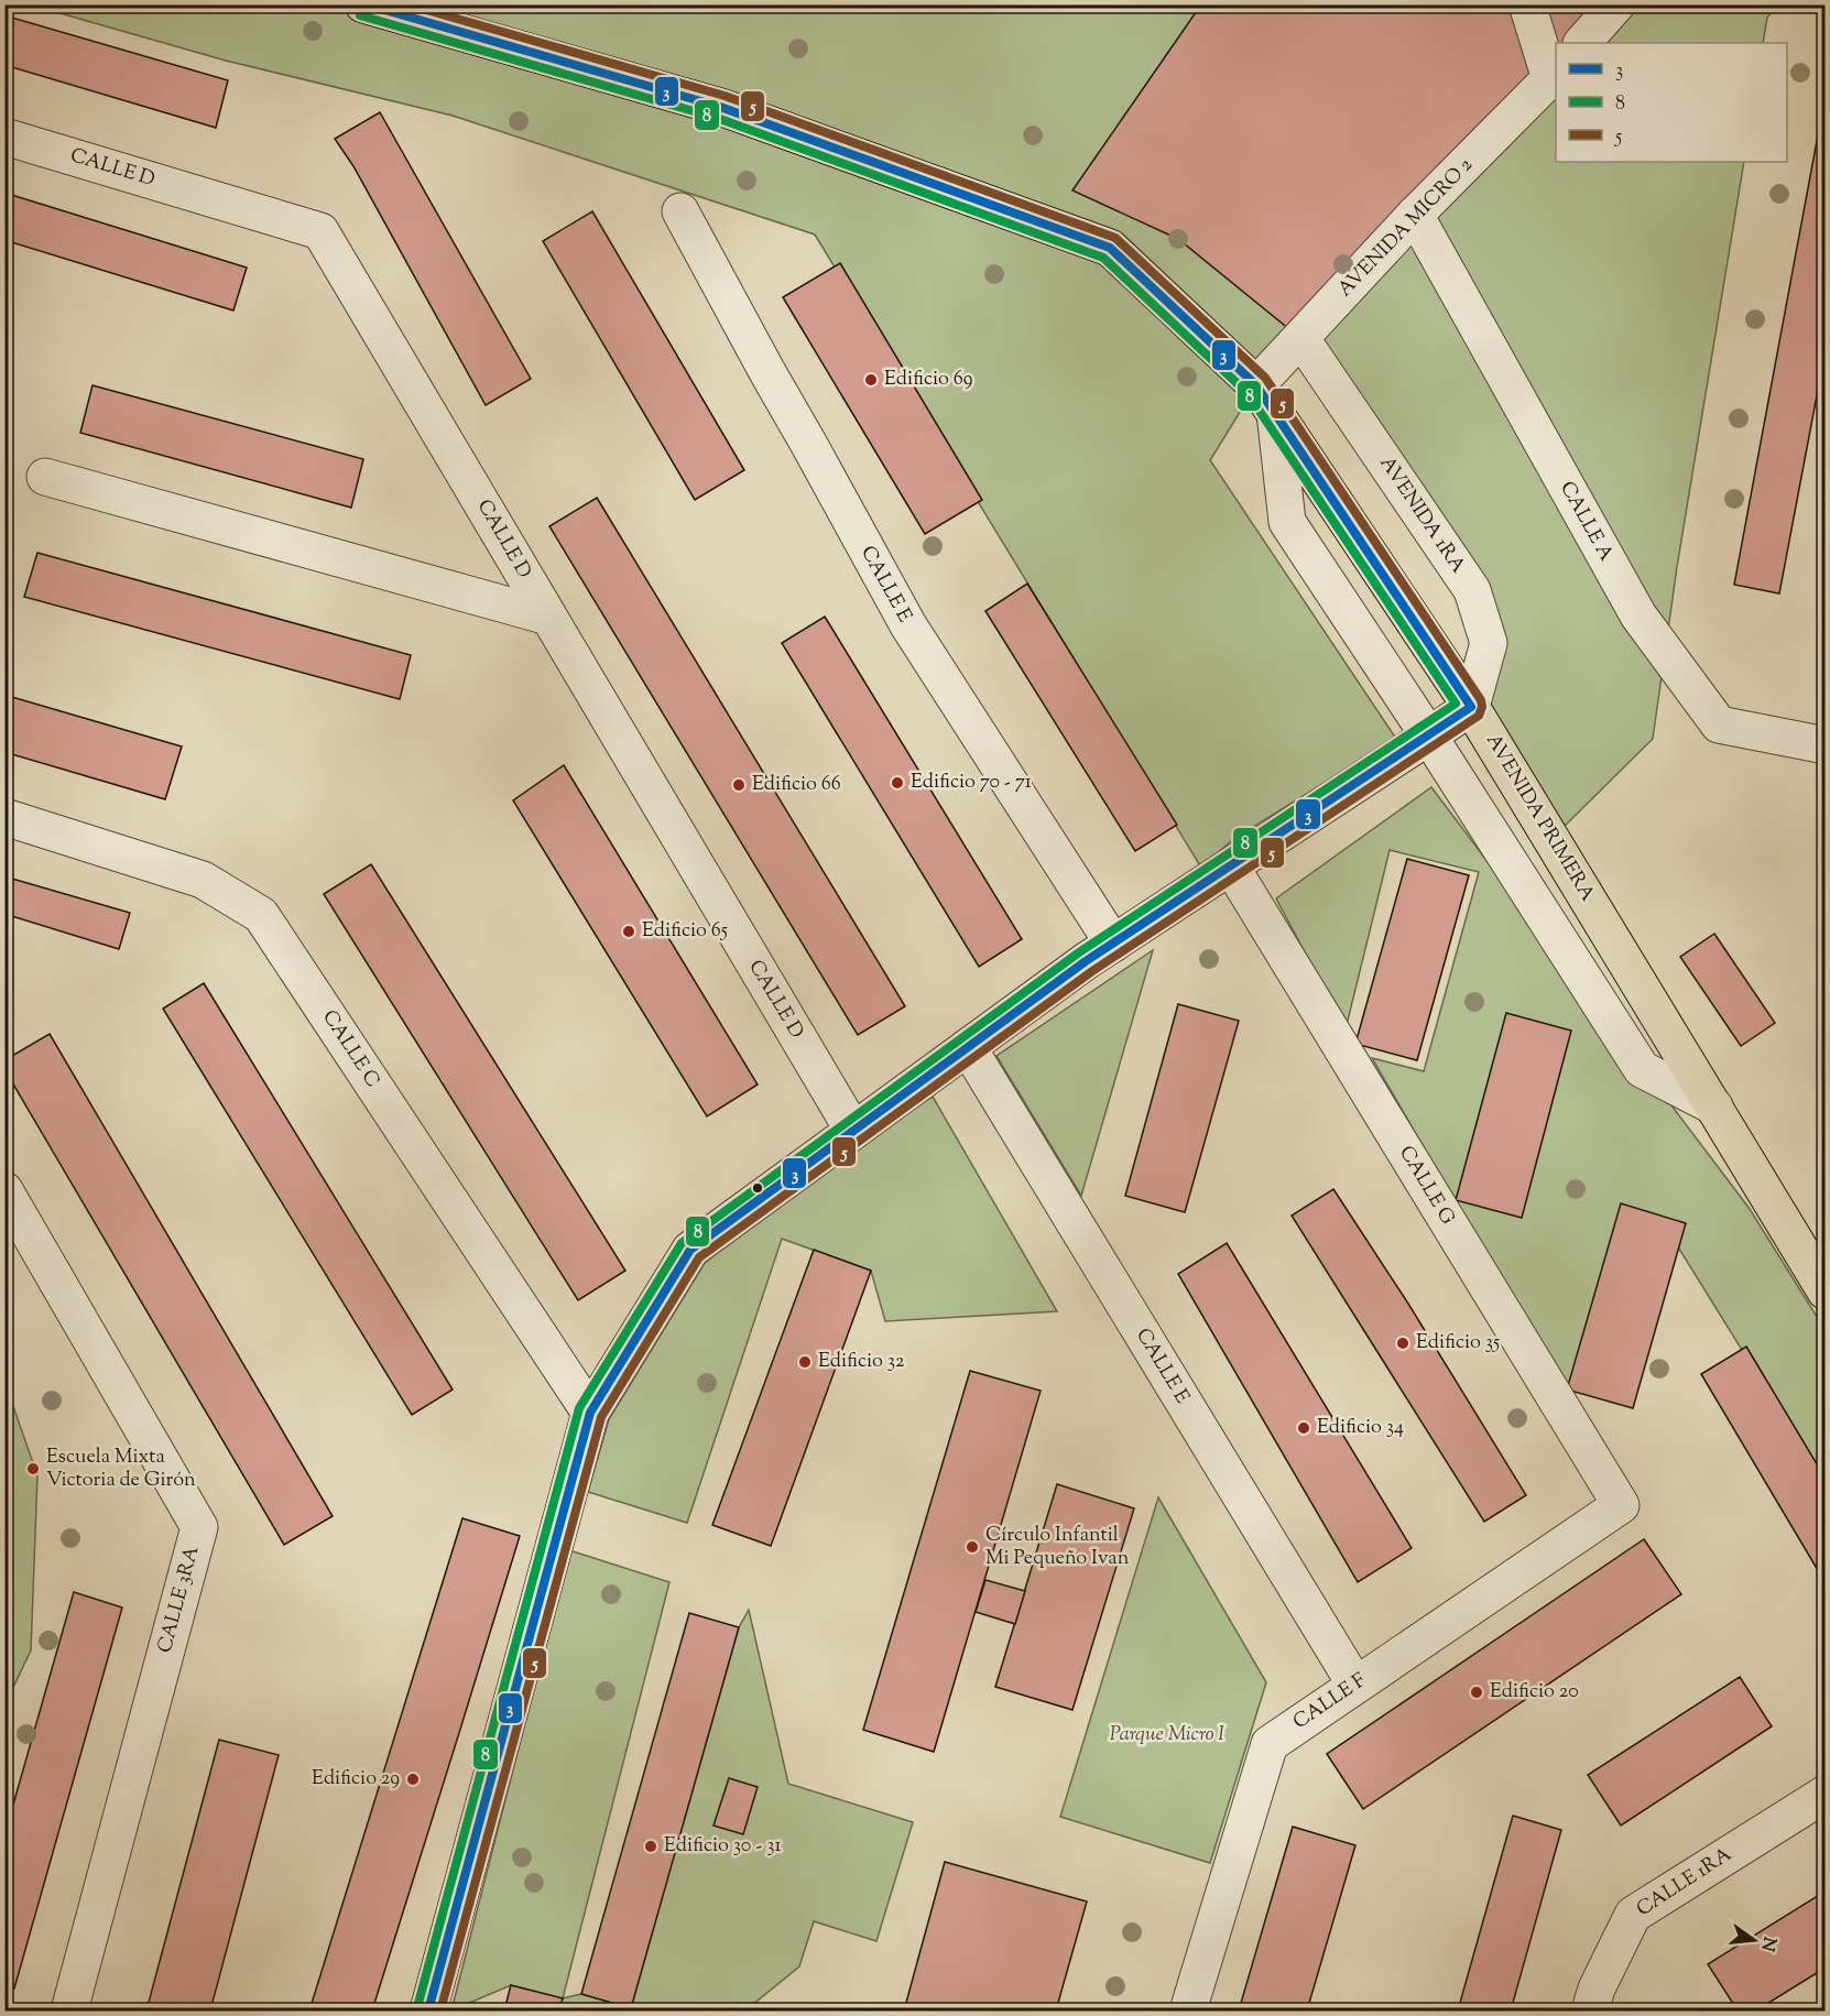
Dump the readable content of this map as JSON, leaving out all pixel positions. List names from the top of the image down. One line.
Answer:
{"streets":{"main road":["AVENIDA PRIMERA"],"street":["CALLE D","AVENIDA MICRO 2","AVENIDA 1RA","CALLE A","CALLE E","CALLE C","CALLE G","CALLE 3RA","CALLE F","CALLE 1RA"]},"crossings":[["AVENIDA MICRO 2","AVENIDA 1RA"],["AVENIDA MICRO 2","CALLE A"],["AVENIDA MICRO 2","AVENIDA PRIMERA"],["AVENIDA 1RA","AVENIDA PRIMERA"],["CALLE E","CALLE F"],["CALLE G","CALLE F"]],"parks":["Parque Micro I"],"places":["Edificio 69","Edificio 70 - 71","Edificio 66","Edificio 65","Edificio 35","Edificio 32","Edificio 34","Escuela Mixta Victoria de Girón","Círculo Infantil Mi Pequeño Ivan","Edificio 20","Edificio 29","Edificio 30 - 31"],"lines":["transit line 3","transit line 5","transit line 8"],"legend":["3","8","5"],"north":"right"}
